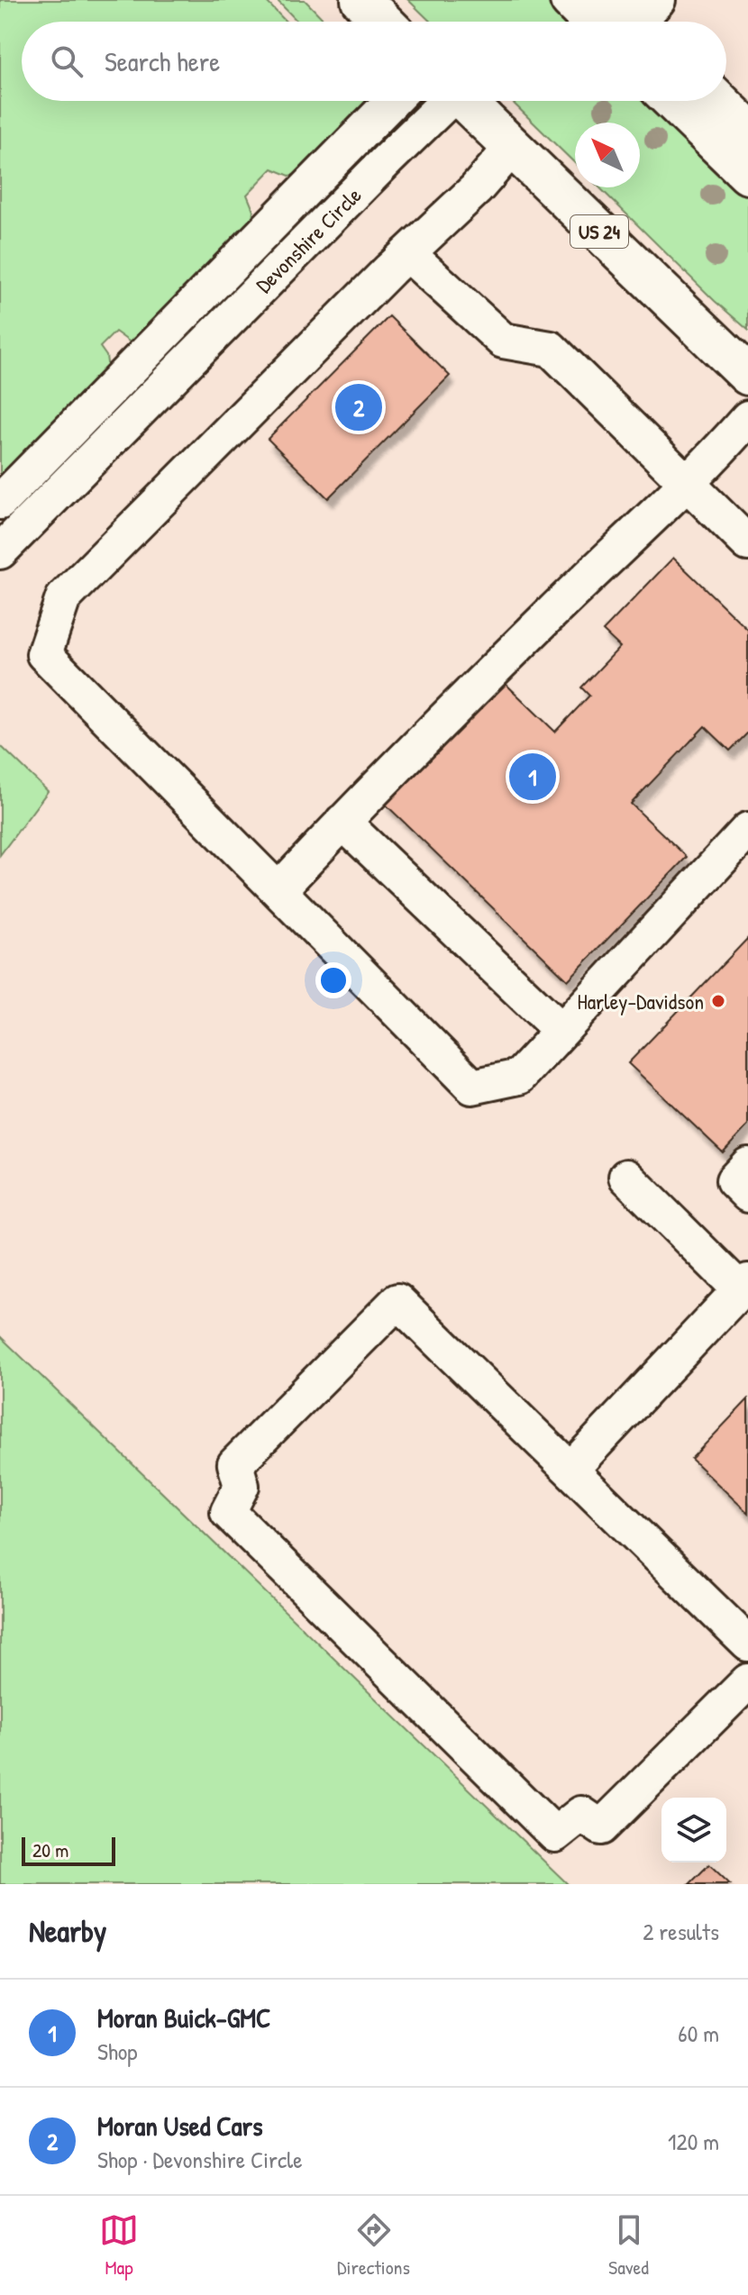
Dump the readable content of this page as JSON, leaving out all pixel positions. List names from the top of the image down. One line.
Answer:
{"streets":{"main road":["US 24"],"street":["Devonshire Circle"]},"places":["Harley-Davidson"],"scale_bar":"20 m","north":"top left","page":{"search":"Search here","pins":["2","1"],"scale":"20 m","heading":["Nearby","2 results"],"list":[{"mark":"1","name":"Moran Buick-GMC","note":"Shop","value":"60 m"},{"mark":"2","name":"Moran Used Cars","note":"Shop · Devonshire Circle","value":"120 m"}],"nav":["Map","Directions","Saved"]}}
